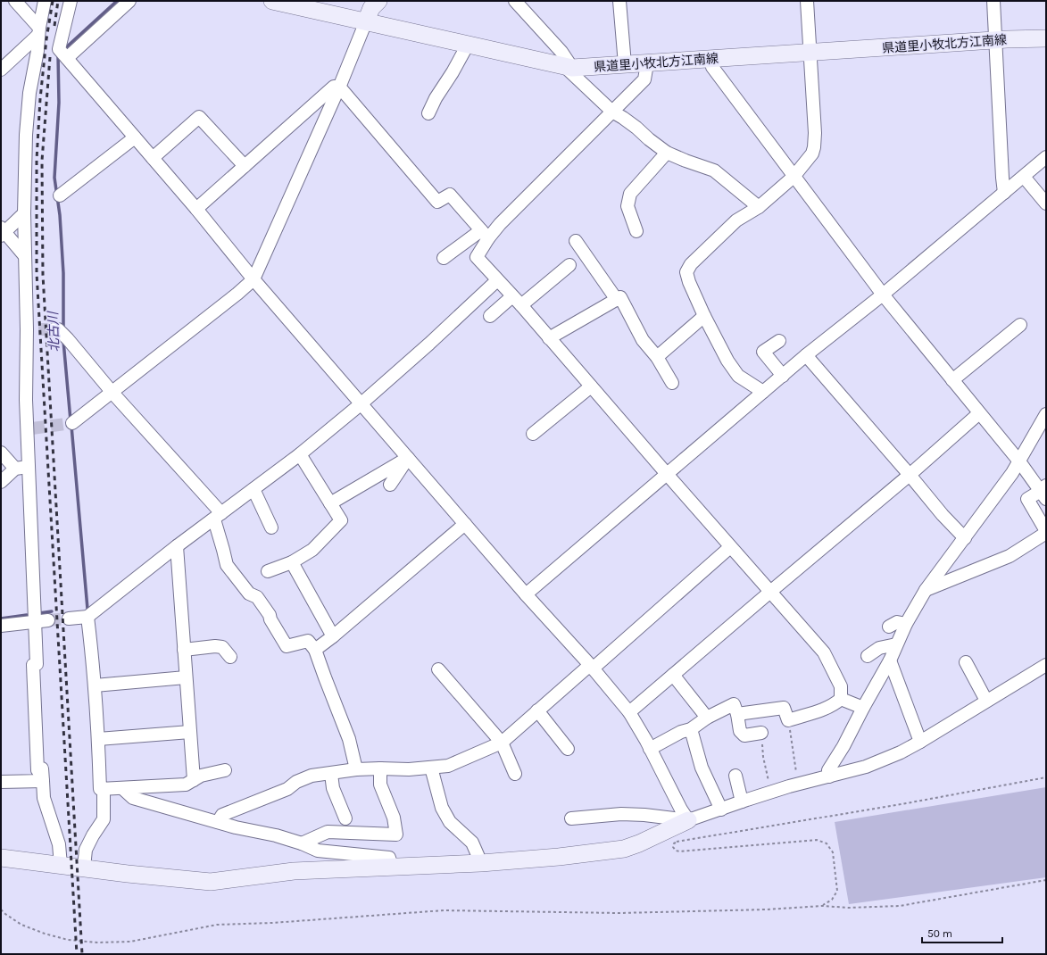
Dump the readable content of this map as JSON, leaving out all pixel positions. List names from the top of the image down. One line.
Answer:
{"streets":{"main road":["県道里小牧北方江南線"]},"water":["北古川"],"scale_bar":"50 m"}
